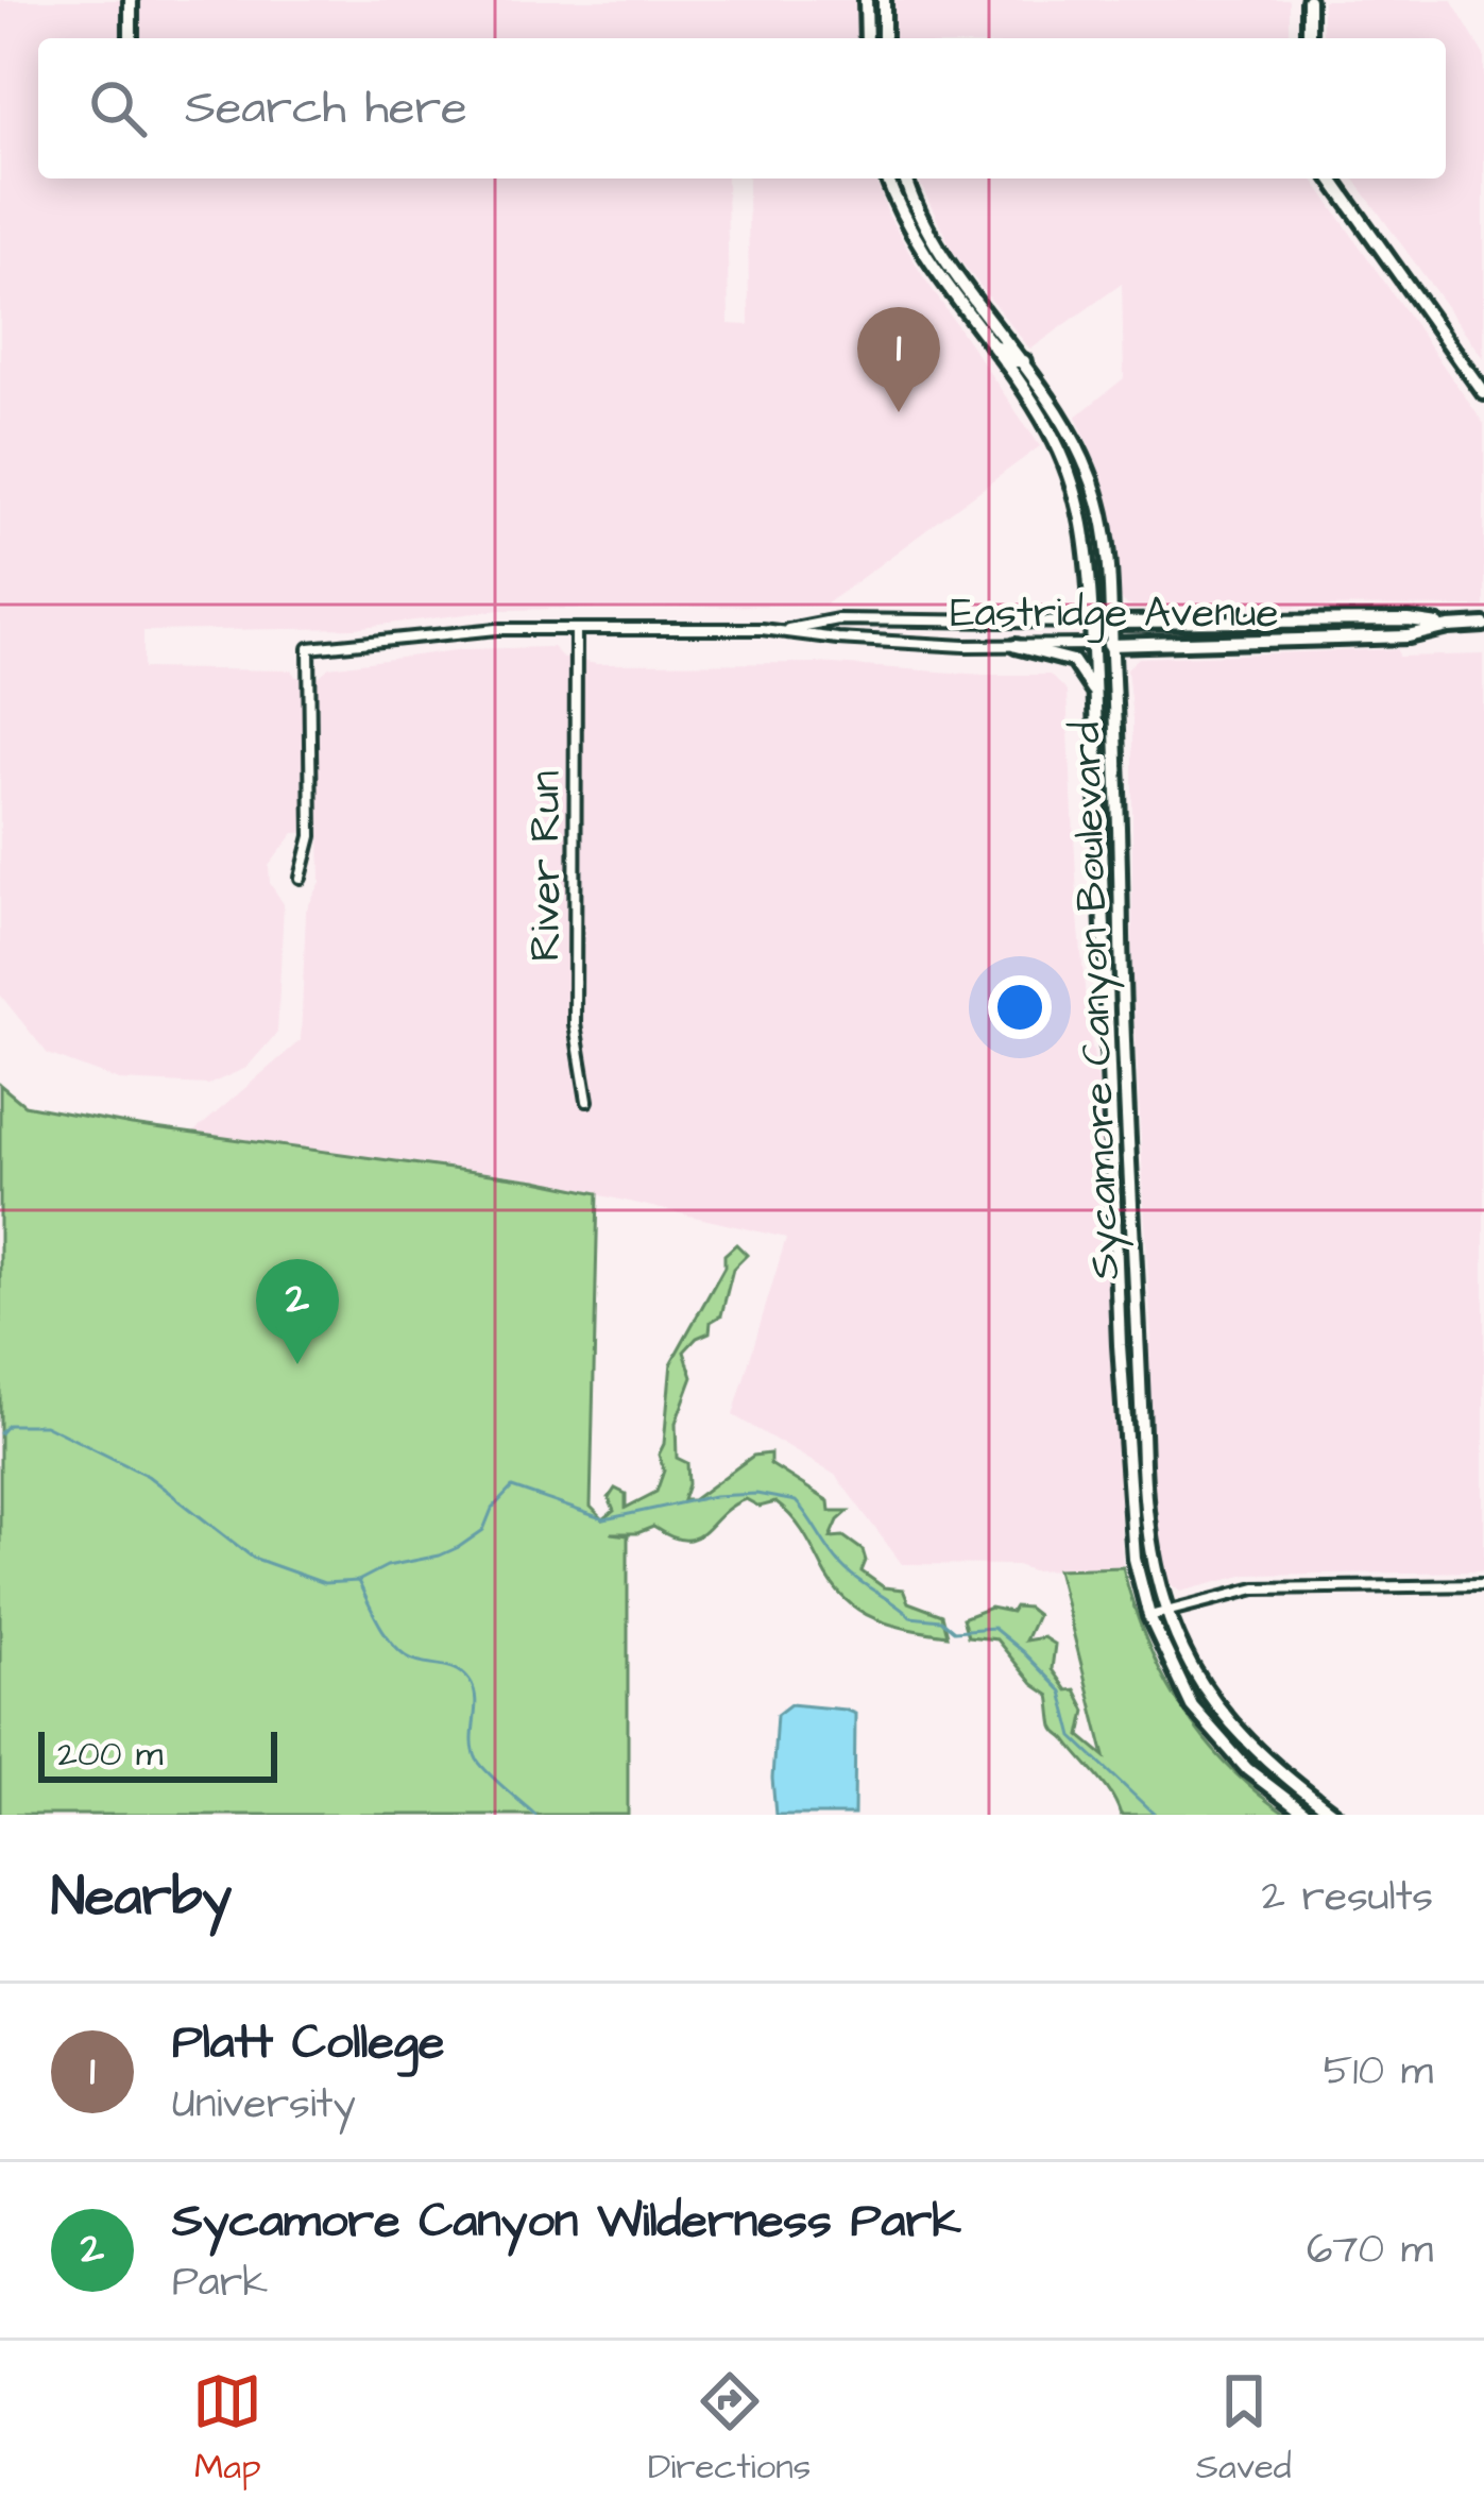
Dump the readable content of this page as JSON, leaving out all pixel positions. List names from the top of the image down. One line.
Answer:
{"streets":{"main road":["Eastridge Avenue","Sycamore Canyon Boulevard"],"street":["River Run"]},"crossings":[["Eastridge Avenue","River Run"],["Eastridge Avenue","Sycamore Canyon Boulevard"]],"scale_bar":"200 m","page":{"search":"Search here","pins":["1","2"],"scale":"200 m","heading":["Nearby","2 results"],"list":[{"mark":"1","name":"Platt College","note":"University","value":"510 m"},{"mark":"2","name":"Sycamore Canyon Wilderness Park","note":"Park","value":"670 m"}],"nav":["Map","Directions","Saved"]}}
